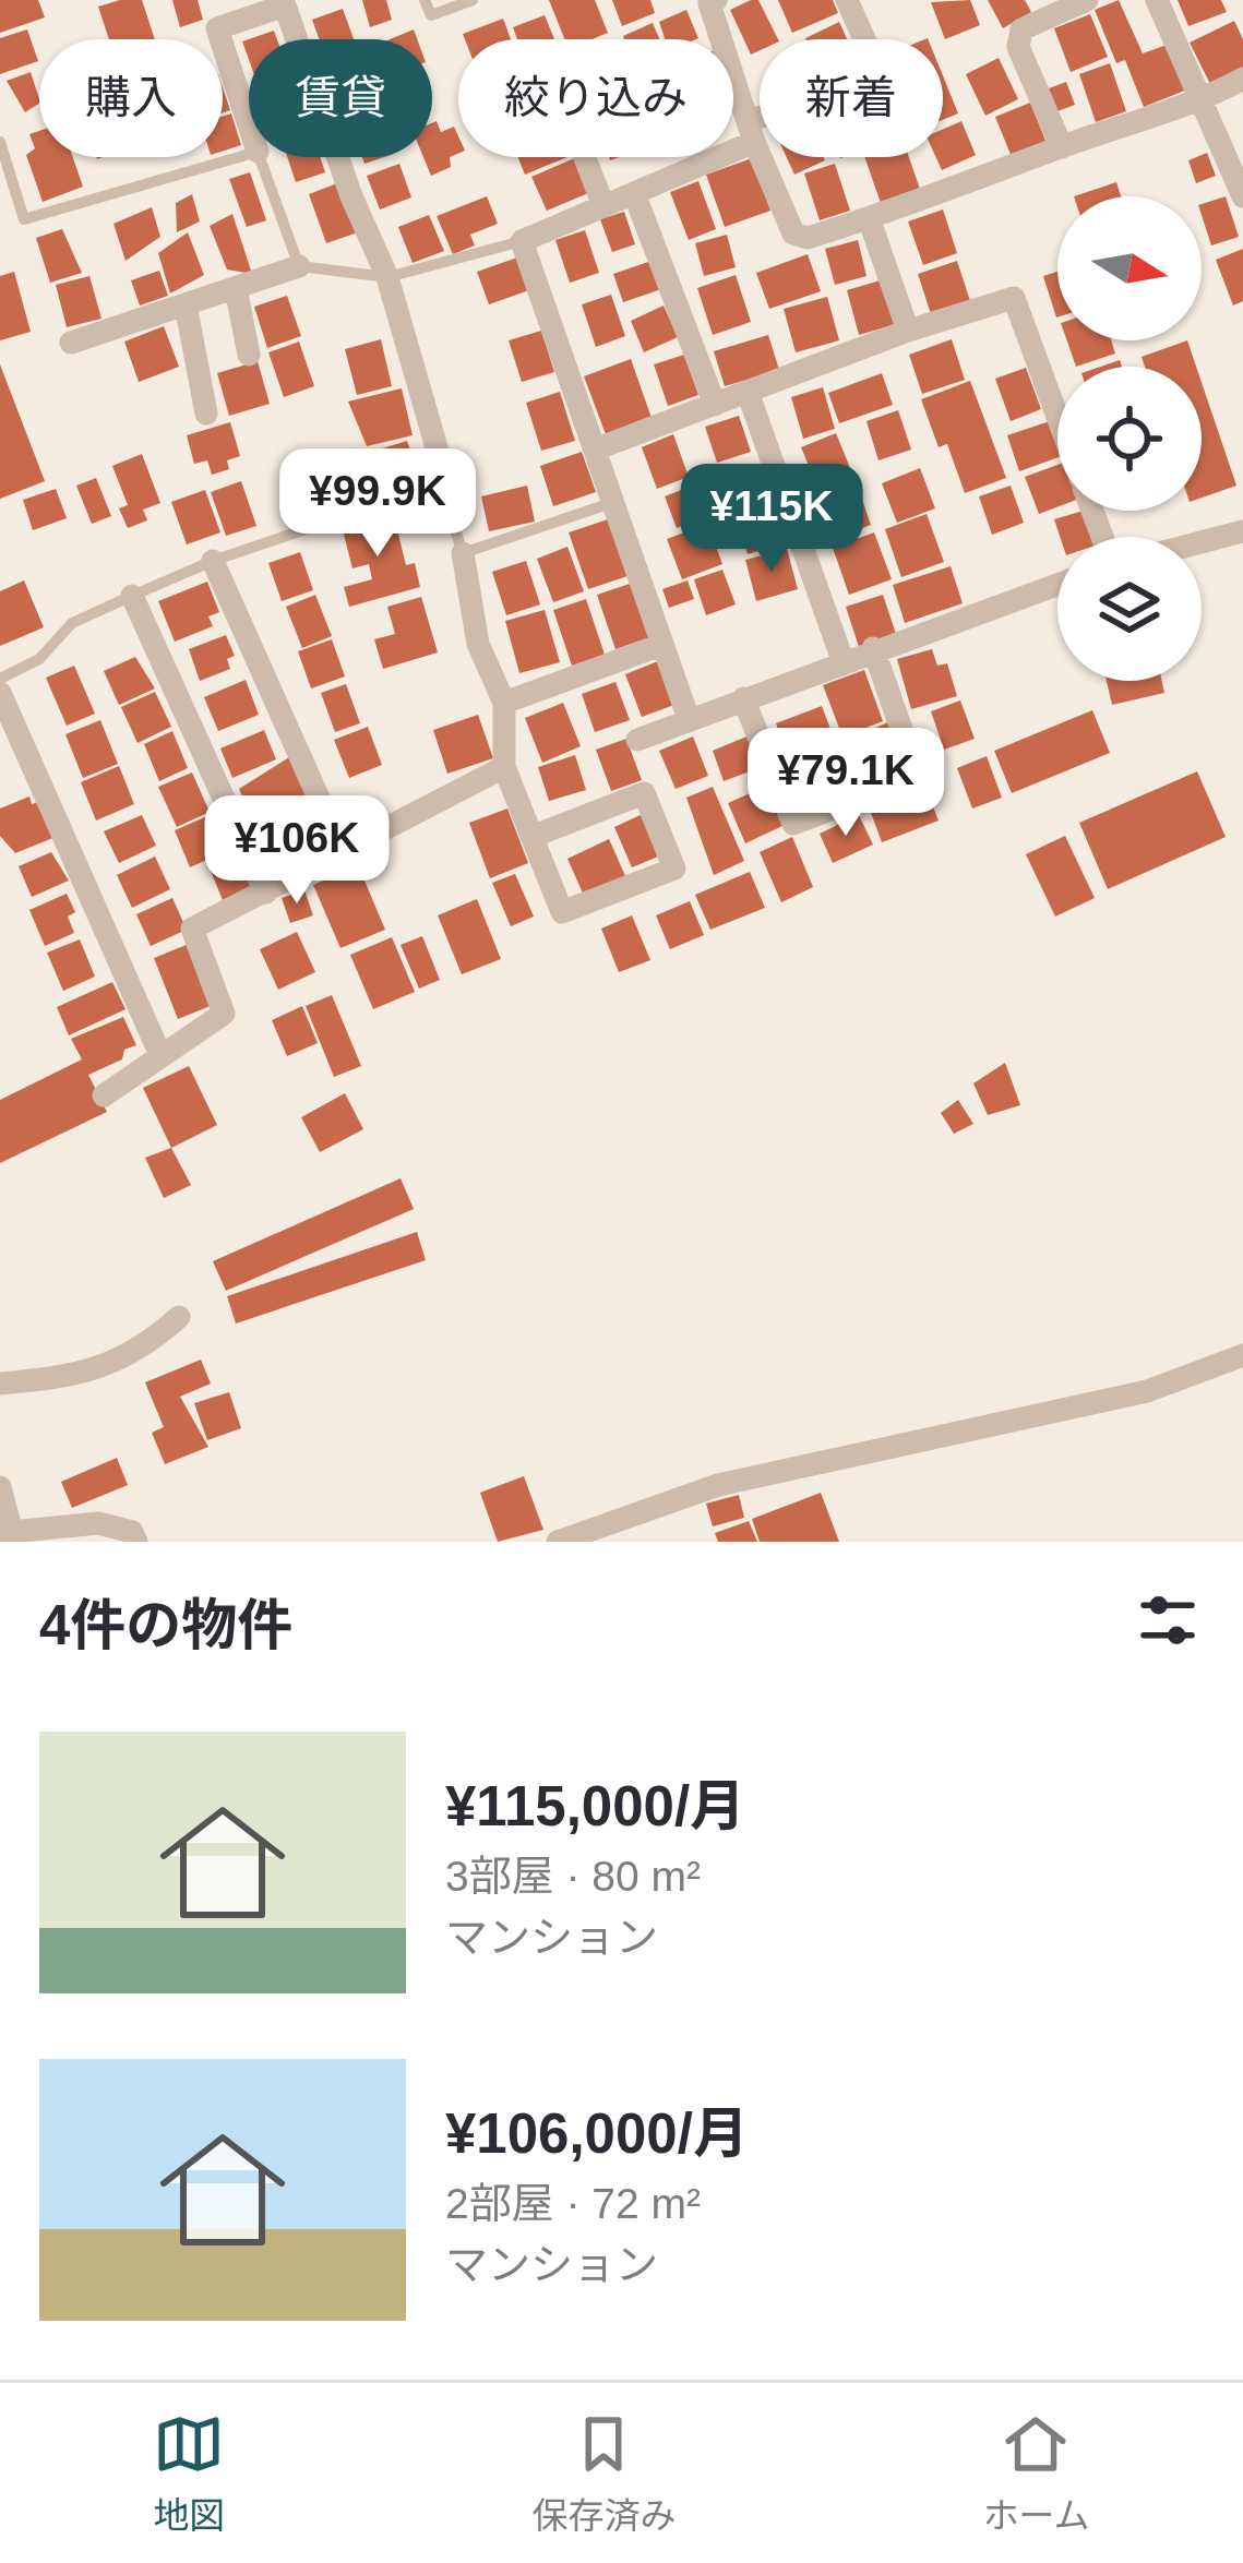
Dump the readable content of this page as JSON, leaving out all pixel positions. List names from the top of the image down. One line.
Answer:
{"north":"right","page":{"chip":["購入","賃貸","絞り込み","新着"],"price":["¥99.9K","¥115K","¥79.1K","¥106K"],"heading":"4件の物件","list":[{"name":"¥115,000/月","note":"3部屋 · 80 m² · マンション"},{"name":"¥106,000/月","note":"2部屋 · 72 m² · マンション"}],"tabs":["地図","保存済み","ホーム"]}}
